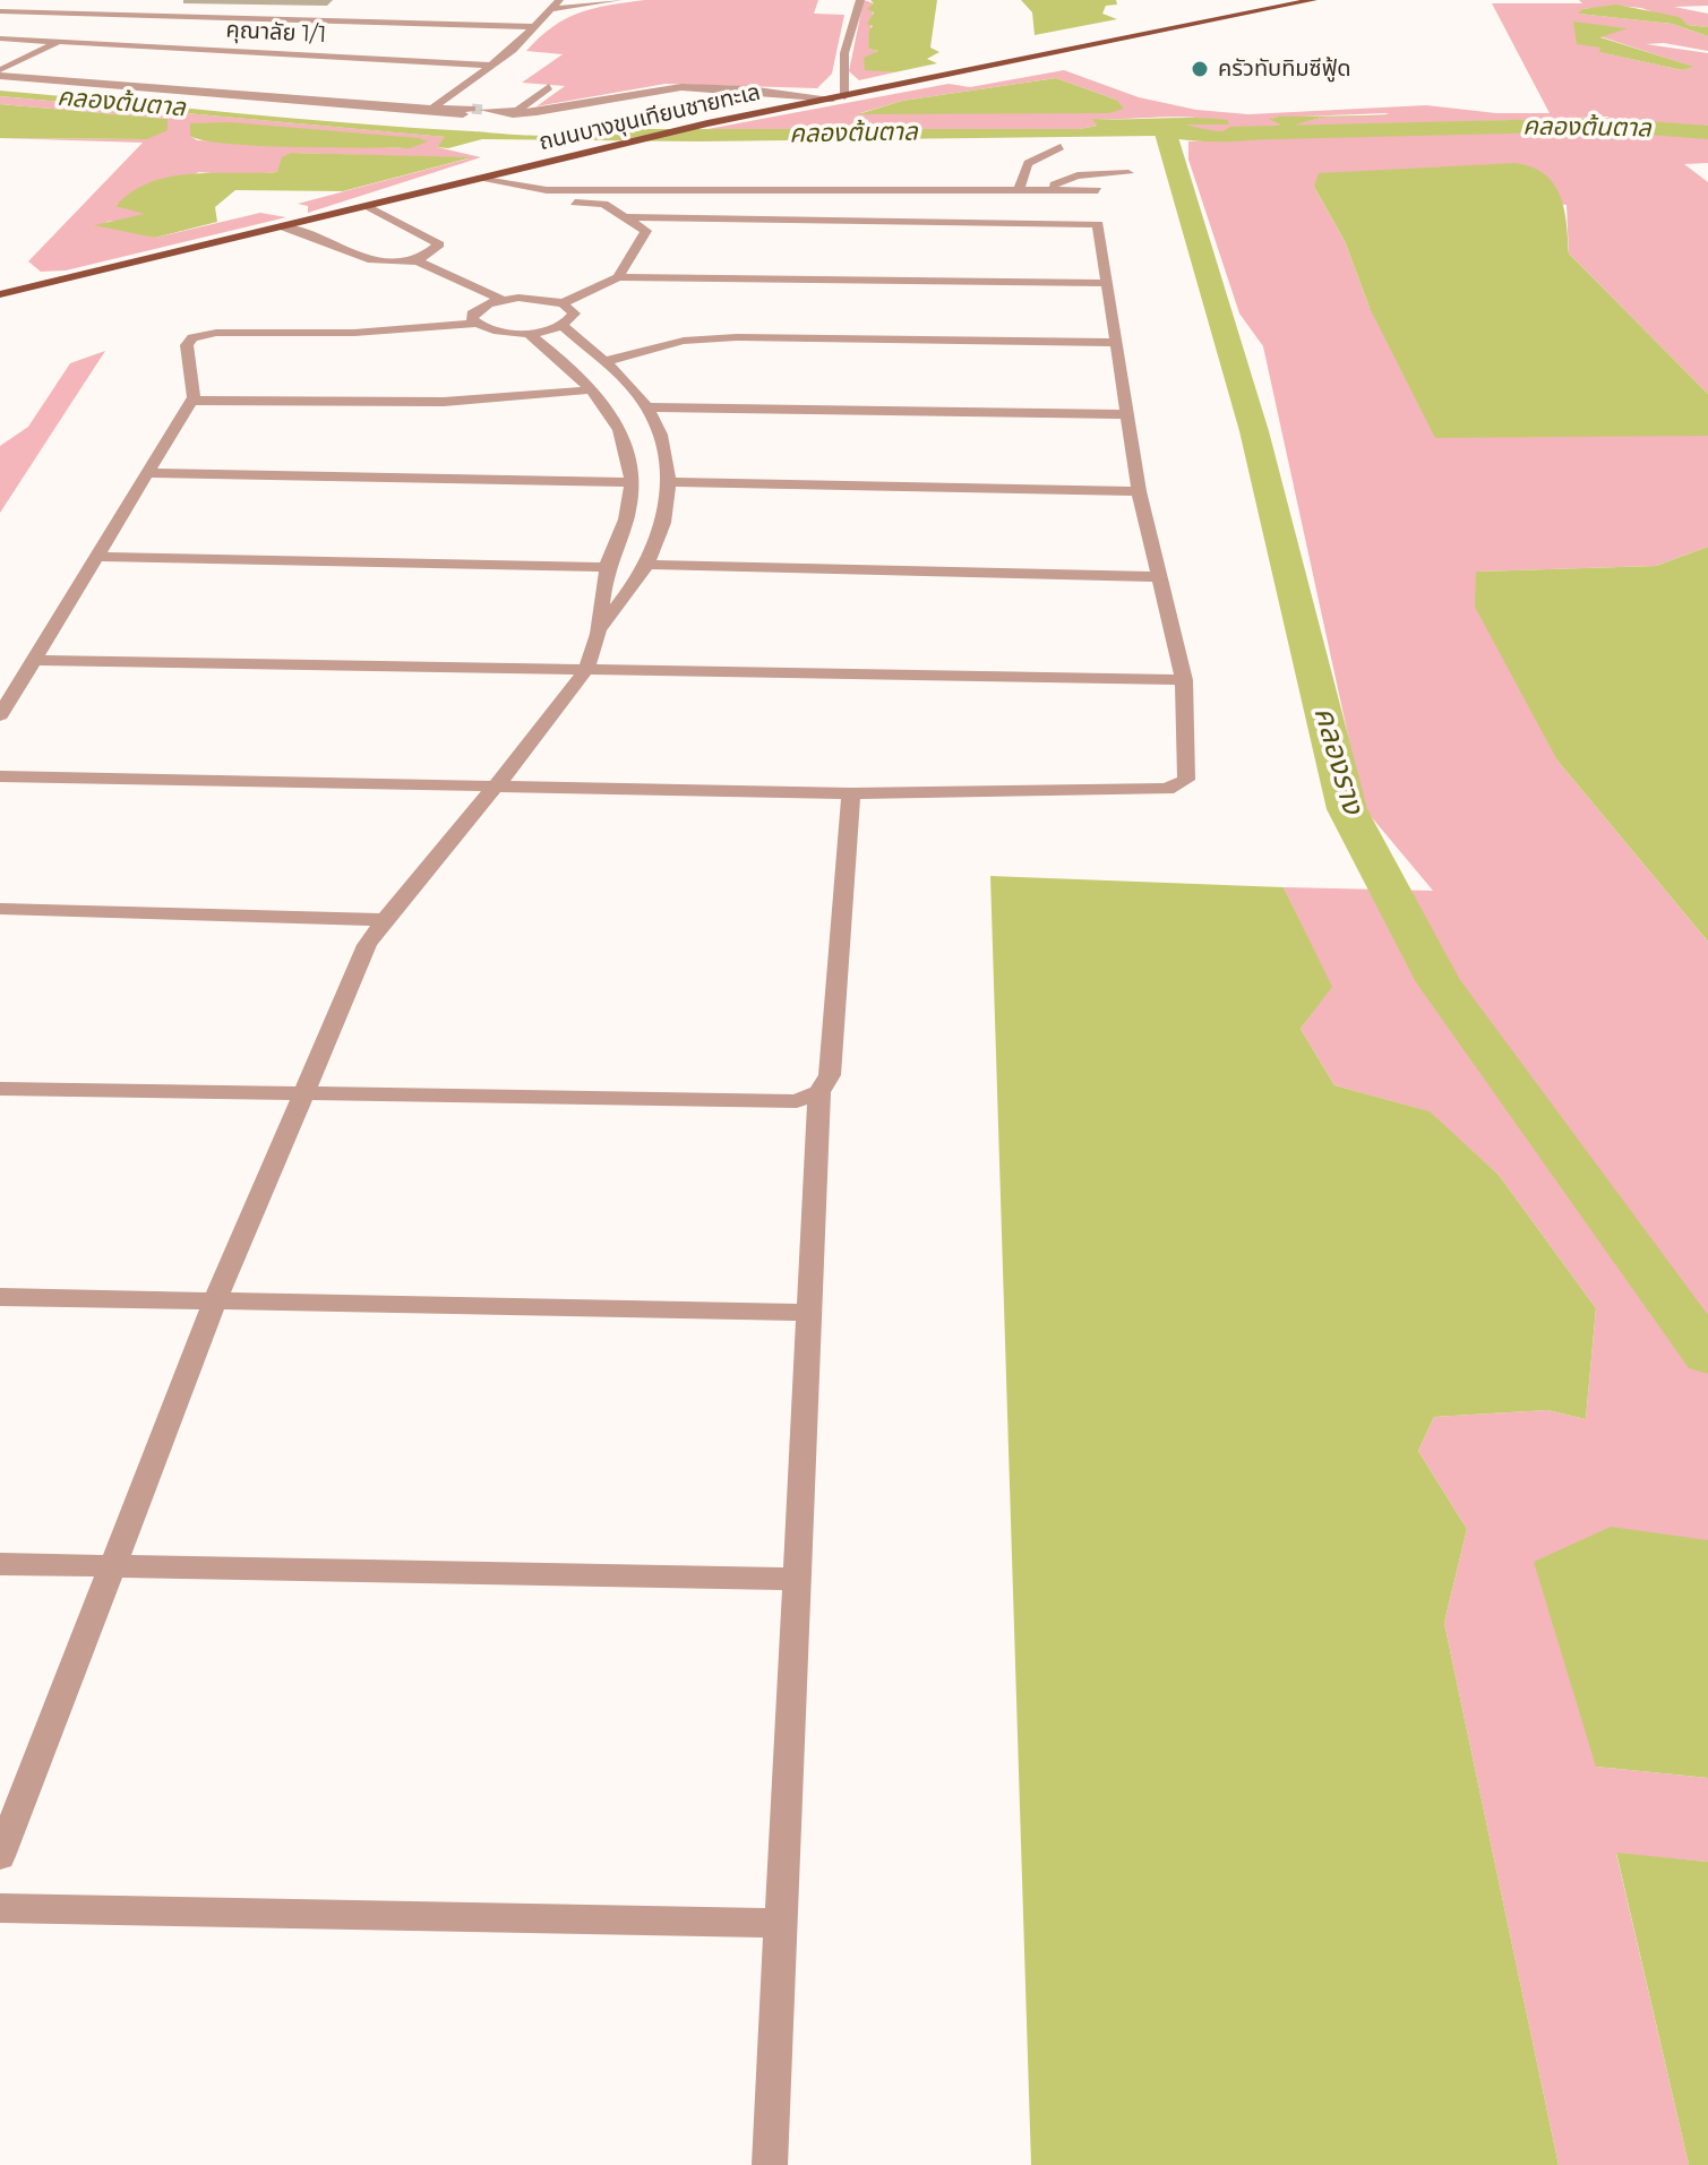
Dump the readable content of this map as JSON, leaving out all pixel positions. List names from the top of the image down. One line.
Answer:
{"streets":{"main road":["ถนนบางขุนเทียนชายทะเล"],"street":["คุณาลัย 1/1"]},"water":["คลองต้นตาล","คลองราง"],"places":["ครัวทับทิมซีฟู้ด"]}
